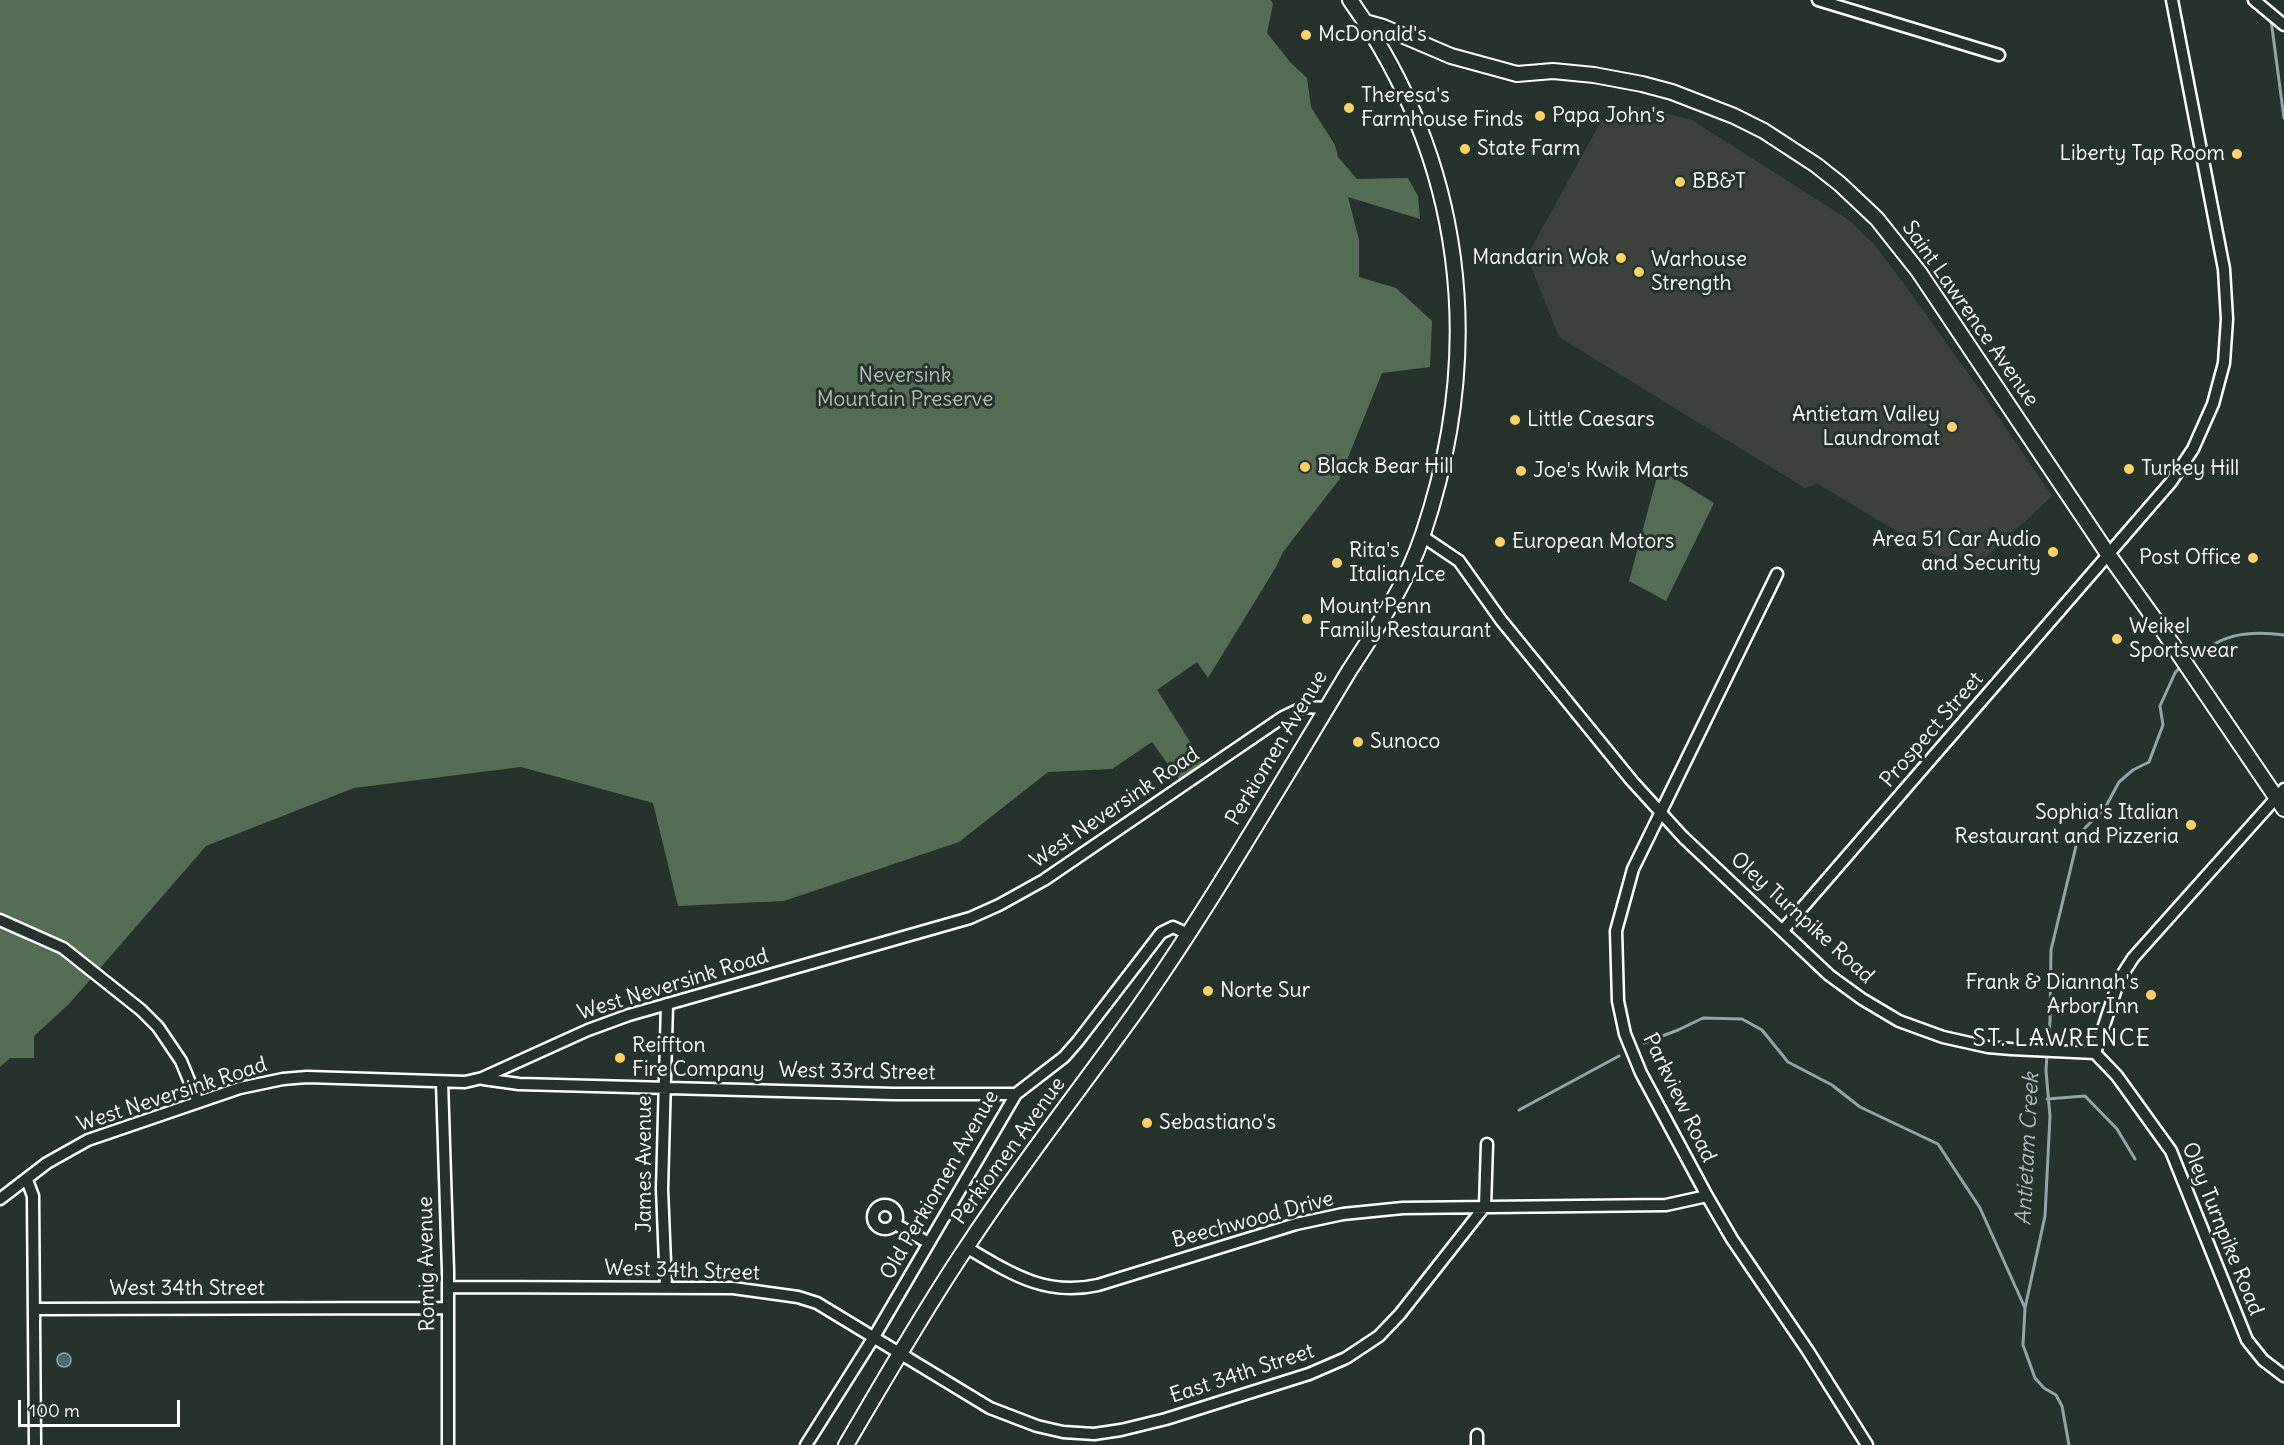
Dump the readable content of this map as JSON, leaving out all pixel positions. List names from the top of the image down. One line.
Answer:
{"streets":{"main road":["Saint Lawrence Avenue","Perkiomen Avenue"],"street":["Prospect Street","West Neversink Road","Oley Turnpike Road","West 33rd Street","Parkview Road","James Avenue","Old Perkiomen Avenue","Beechwood Drive","Romig Avenue","West 34th Street","East 34th Street"]},"crossings":[["Saint Lawrence Avenue","Prospect Street"],["Saint Lawrence Avenue","Perkiomen Avenue"],["Prospect Street","Oley Turnpike Road"],["Perkiomen Avenue","West Neversink Road"],["Perkiomen Avenue","Oley Turnpike Road"],["Perkiomen Avenue","Old Perkiomen Avenue"],["Perkiomen Avenue","Beechwood Drive"],["Perkiomen Avenue","West 34th Street"],["Perkiomen Avenue","East 34th Street"],["West Neversink Road","West 33rd Street"],["West Neversink Road","James Avenue"],["West Neversink Road","Romig Avenue"],["Oley Turnpike Road","Parkview Road"],["West 33rd Street","James Avenue"],["West 33rd Street","Old Perkiomen Avenue"],["Parkview Road","Beechwood Drive"],["James Avenue","West 34th Street"],["Old Perkiomen Avenue","West 34th Street"],["Beechwood Drive","East 34th Street"],["Romig Avenue","West 34th Street"],["West 34th Street","East 34th Street"]],"districts":["ST. LAWRENCE"],"water":["Antietam Creek"],"parks":["Neversink Mountain Preserve"],"places":["McDonald's","Theresa's Farmhouse Finds","Papa John's","State Farm","Liberty Tap Room","BB&T","Mandarin Wok","Warhouse Strength","Little Caesars","Antietam Valley Laundromat","Black Bear Hill","Turkey Hill","Joe's Kwik Marts","European Motors","Area 51 Car Audio and Security","Post Office","Rita's Italian Ice","Mount Penn Family Restaurant","Weikel Sportswear","Sunoco","Sophia's Italian Restaurant and Pizzeria","Norte Sur","Frank & Diannah's Arbor Inn","Reiffton Fire Company","Sebastiano's"],"scale_bar":"100 m"}
